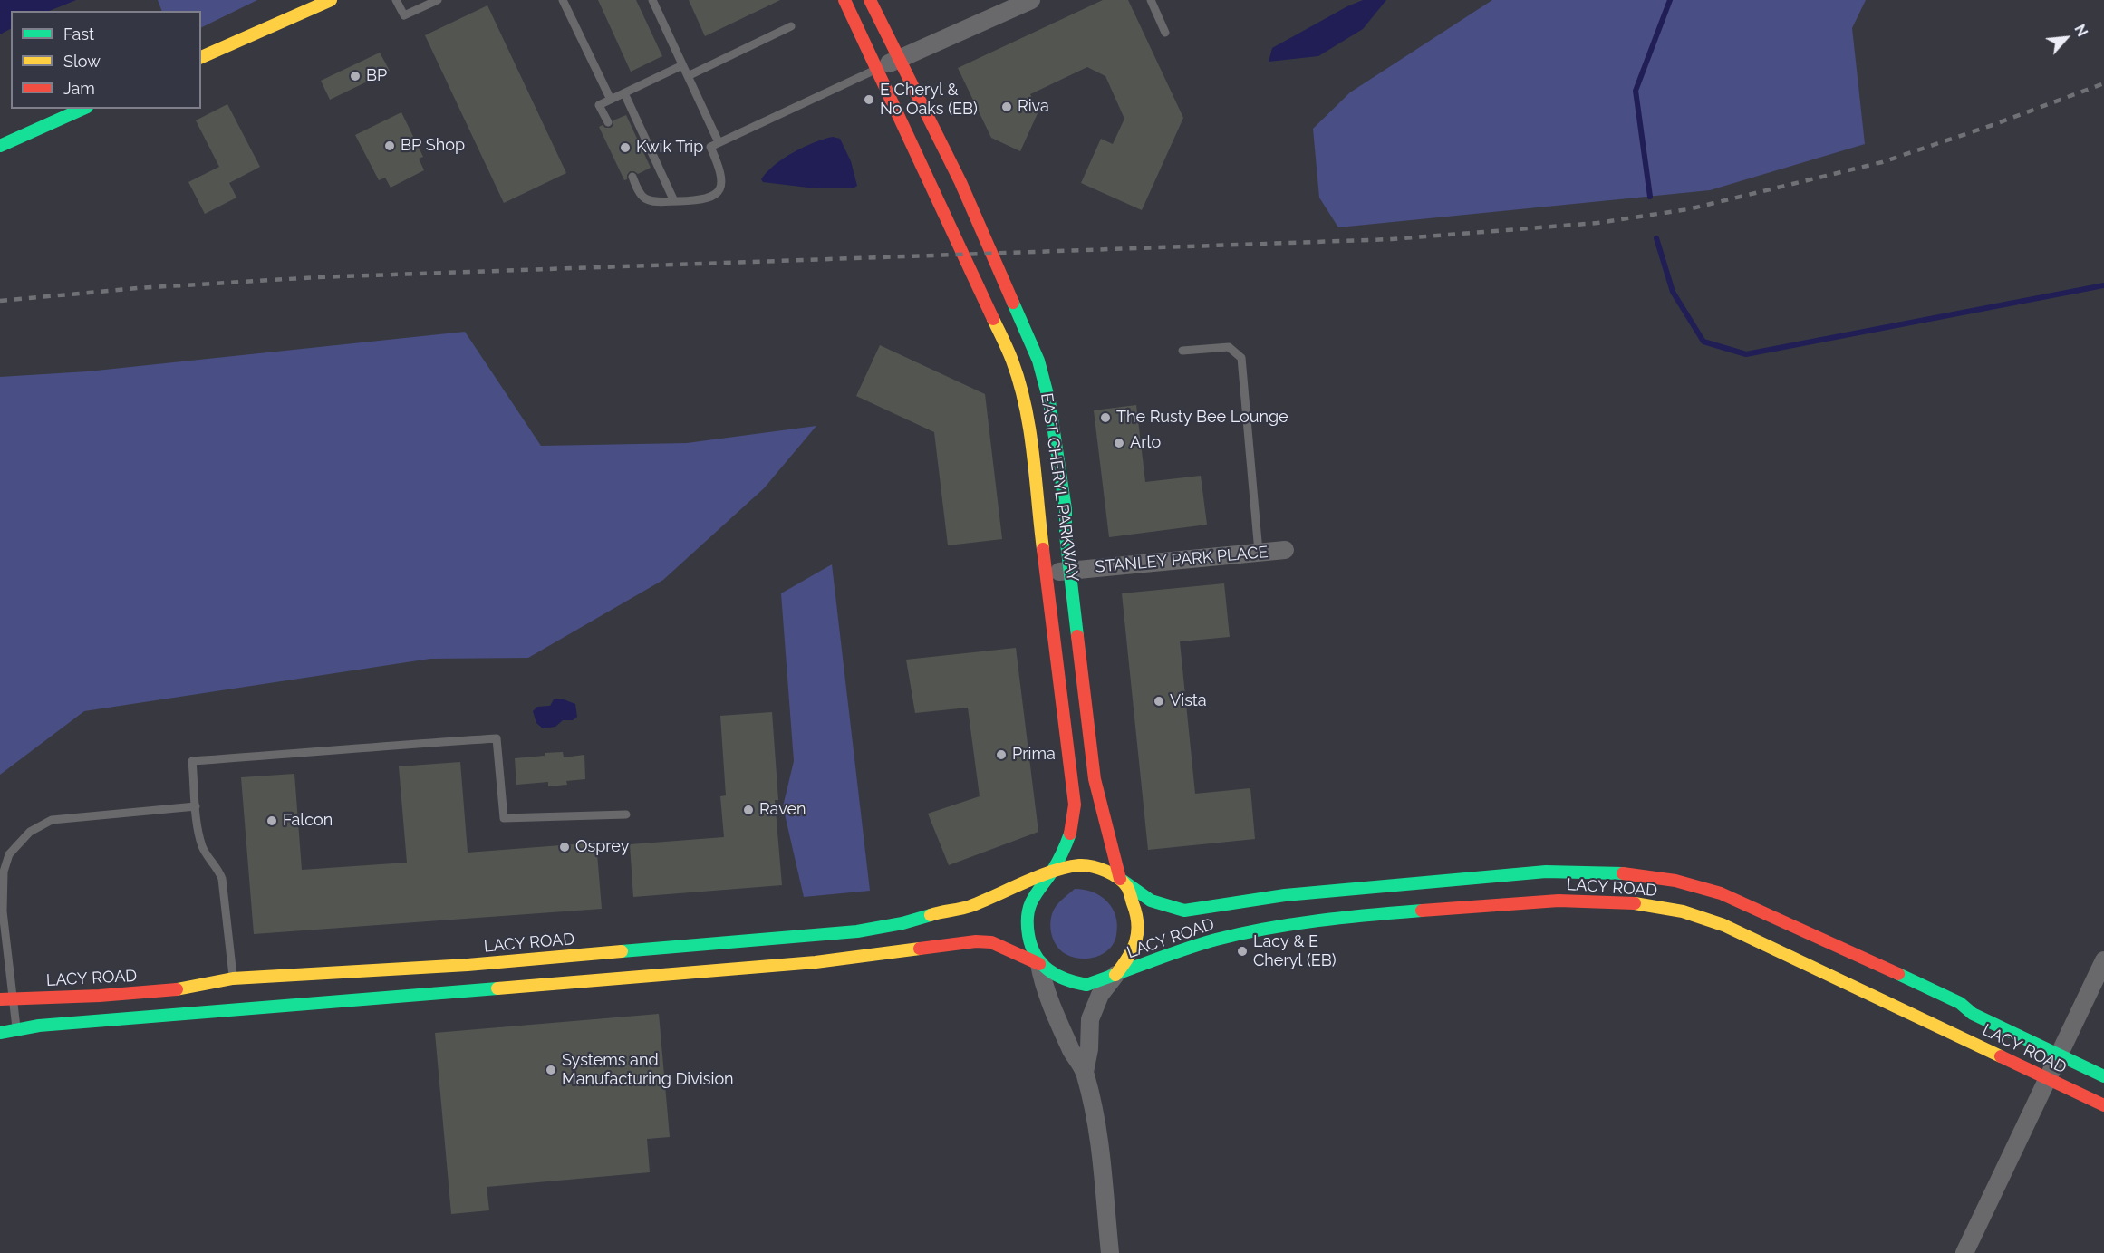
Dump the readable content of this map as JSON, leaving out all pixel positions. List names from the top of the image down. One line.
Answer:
{"streets":{"main road":["EAST CHERYL PARKWAY","LACY ROAD"],"street":["STANLEY PARK PLACE"]},"crossings":[["EAST CHERYL PARKWAY","STANLEY PARK PLACE"],["EAST CHERYL PARKWAY","LACY ROAD"]],"places":["BP","E Cheryl & No Oaks (EB)","Riva","BP Shop","Kwik Trip","The Rusty Bee Lounge","Arlo","Vista","Prima","Raven","Falcon","Osprey","Lacy & E Cheryl (EB)","Systems and Manufacturing Division"],"legend":["Fast","Slow","Jam"],"north":"top right"}
